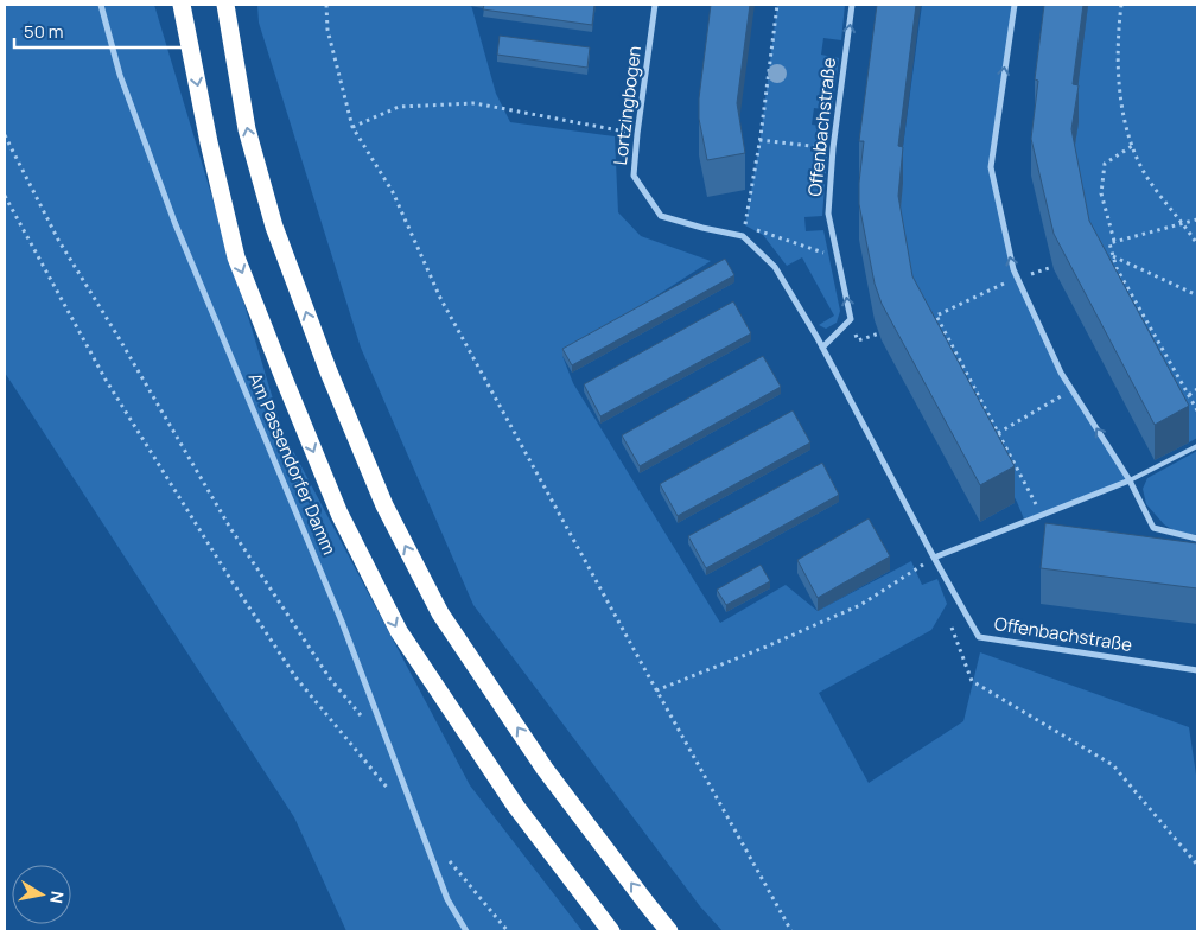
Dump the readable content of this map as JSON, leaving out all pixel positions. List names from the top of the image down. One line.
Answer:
{"streets":{"street":["Lortzingbogen","Offenbachstraße","Am Passendorfer Damm"]},"crossings":[["Lortzingbogen","Offenbachstraße"]],"scale_bar":"50 m","north":"right"}
